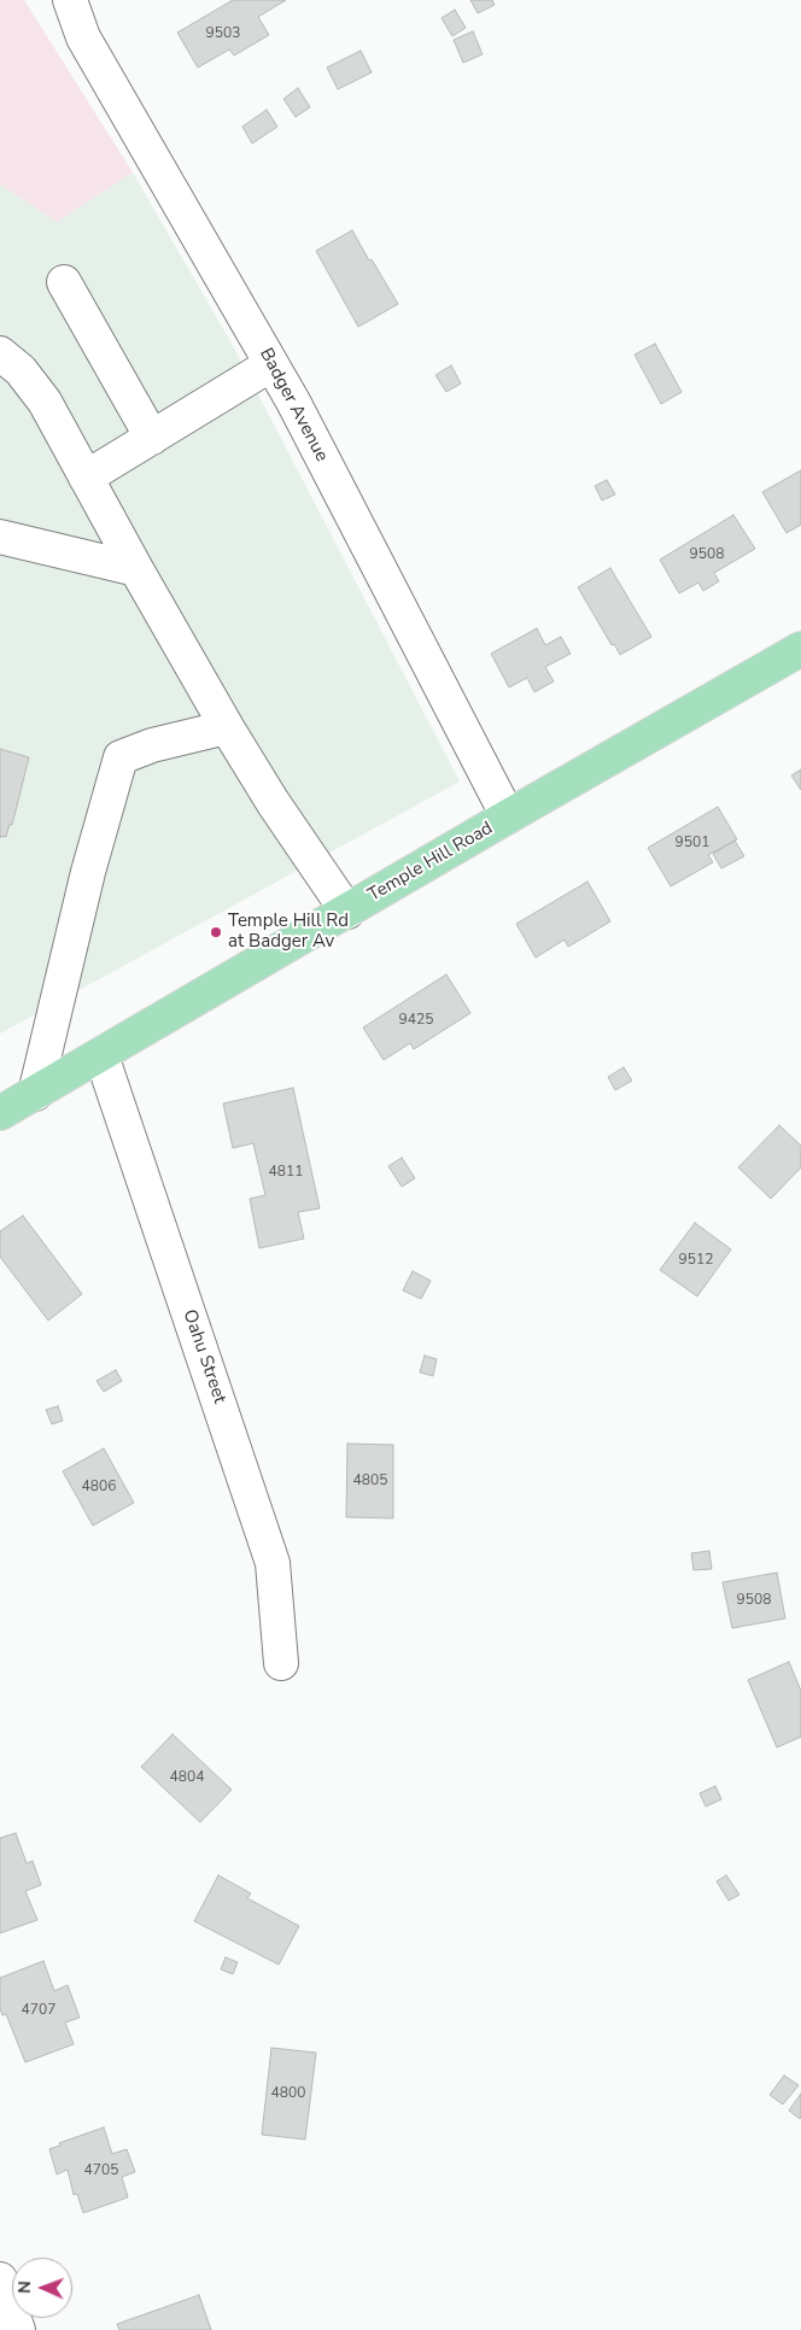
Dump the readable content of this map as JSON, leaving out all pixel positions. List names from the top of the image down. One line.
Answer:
{"streets":{"main road":["Temple Hill Road"],"street":["Badger Avenue","Oahu Street"]},"crossings":[["Badger Avenue","Temple Hill Road"],["Temple Hill Road","Oahu Street"]],"places":["Temple Hill Rd at Badger Av"],"house_numbers":["9503","9508","9501","9425","4811","9512","4805","4806","9508","4804","4707","4800","4705"],"north":"left"}
